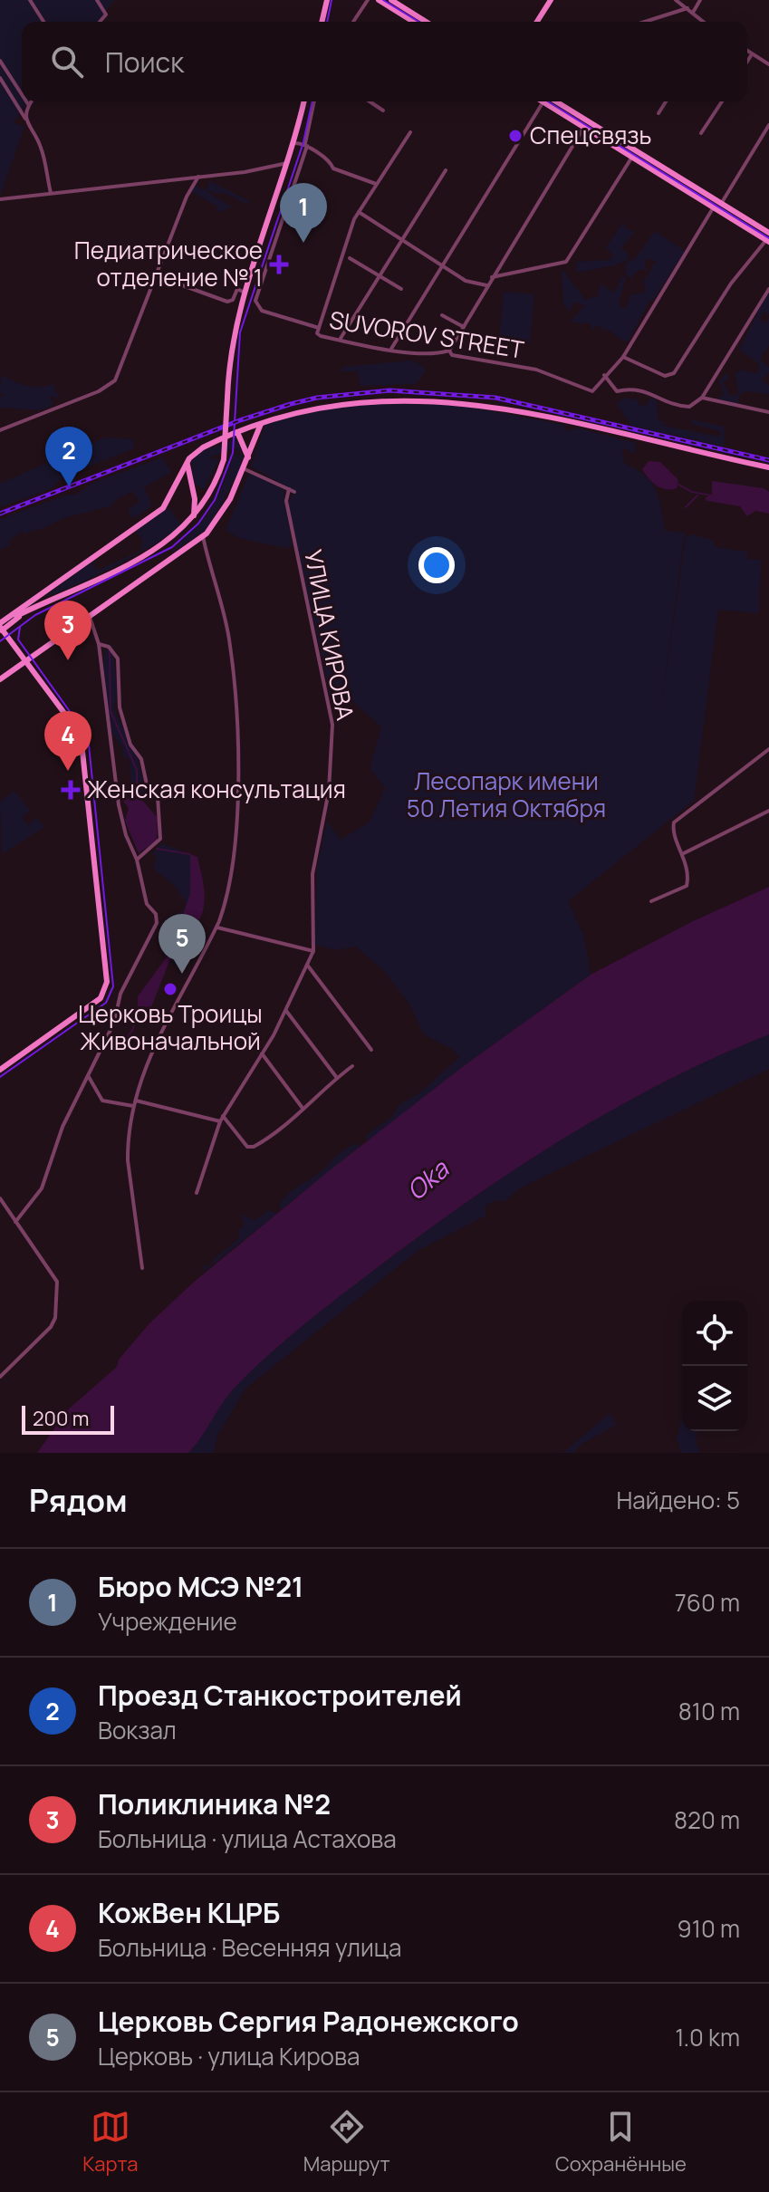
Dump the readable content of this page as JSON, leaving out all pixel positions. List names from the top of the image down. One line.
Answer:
{"streets":{"street":["SUVOROV STREET","УЛИЦА КИРОВА"]},"water":["Oka"],"parks":["Лесопарк имени 50 Летия Октября"],"places":{"other":["Спецсвязь","Церковь Троицы Живоначальной"],"health":["Педиатрическое отделение № 1","Женская консультация"]},"scale_bar":"200 m","page":{"search":"Поиск","pins":["1","2","3","4","5"],"scale":"200 m","heading":["Рядом","Найдено: 5"],"list":[{"mark":"1","name":"Бюро МСЭ №21","note":"Учреждение","value":"760 m"},{"mark":"2","name":"Проезд Станкостроителей","note":"Вокзал","value":"810 m"},{"mark":"3","name":"Поликлиника №2","note":"Больница · улица Астахова","value":"820 m"},{"mark":"4","name":"КожВен КЦРБ","note":"Больница · Весенняя улица","value":"910 m"},{"mark":"5","name":"Церковь Сергия Радонежского","note":"Церковь · улица Кирова","value":"1.0 km"}],"nav":["Карта","Маршрут","Сохранённые"]}}
